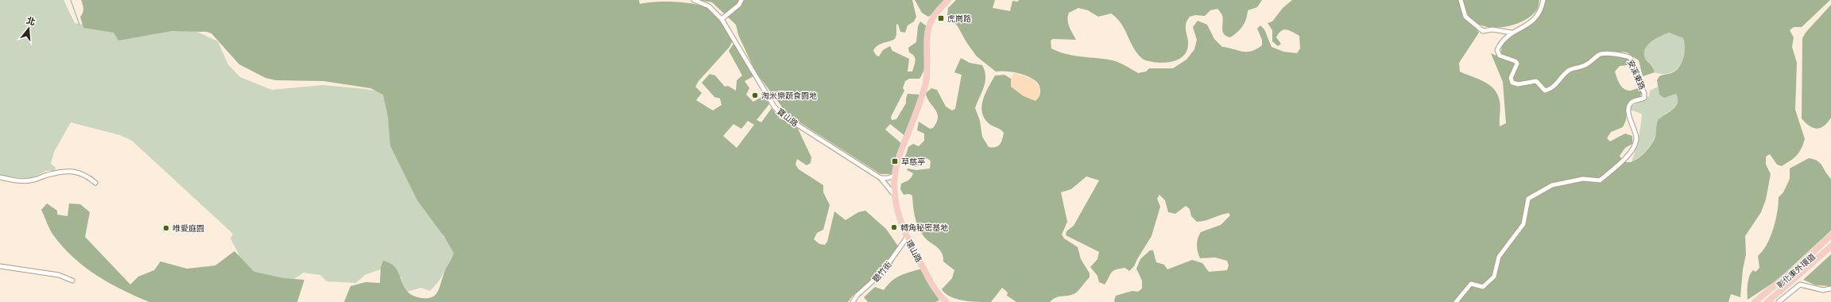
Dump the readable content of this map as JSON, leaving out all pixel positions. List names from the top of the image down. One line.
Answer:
{"streets":{"main road":["環山路","彰化東外環道"],"street":["安溪東路","寶山路","聽竹街"]},"crossings":[["寶山路","環山路"],["環山路","聽竹街"]],"places":{"transit":["虎崗路","草慈亭"],"other":["淘米樂蔬食園地","轉角秘密基地","唯愛庭園"]},"north":"top"}
